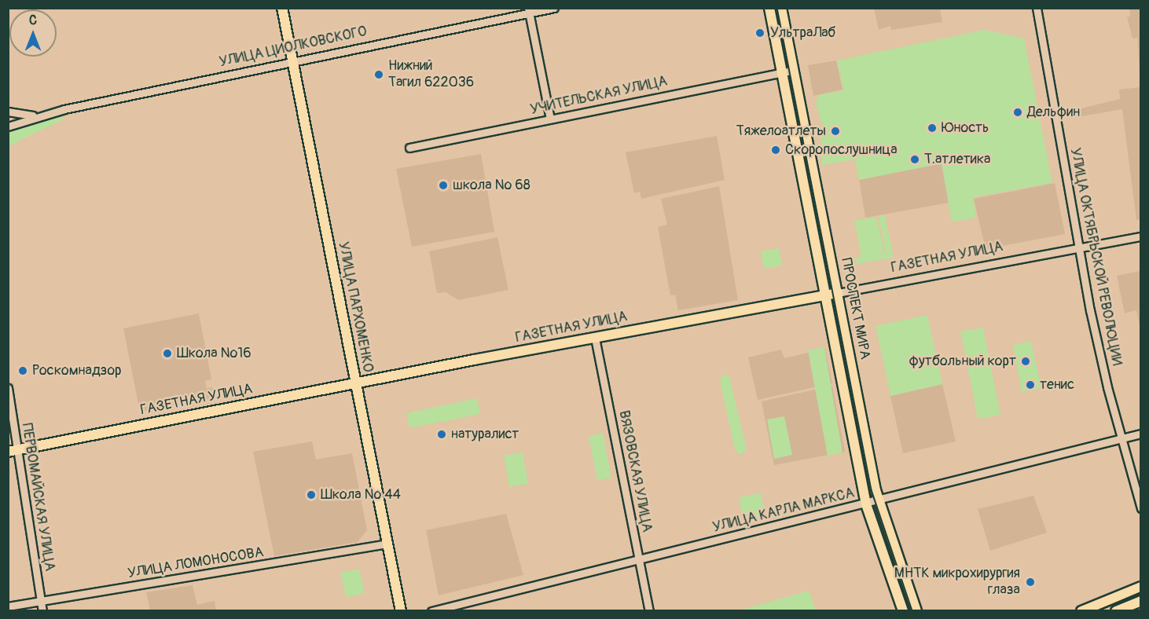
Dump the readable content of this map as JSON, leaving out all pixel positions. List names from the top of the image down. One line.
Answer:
{"streets":{"main road":["ГАЗЕТНАЯ УЛИЦА","УЛИЦА ПАРХОМЕНКО","ПРОСПЕКТ МИРА"],"street":["УЛИЦА ЦИОЛКОВСКОГО","УЧИТЕЛЬСКАЯ УЛИЦА","УЛИЦА ОКТЯБРЬСКОЙ РЕВОЛЮЦИИ","ВЯЗОВСКАЯ УЛИЦА","ПЕРВОМАЙСКАЯ УЛИЦА","УЛИЦА КАРЛА МАРКСА","УЛИЦА ЛОМОНОСОВА"]},"crossings":[["УЛИЦА ЦИОЛКОВСКОГО","УЛИЦА ПАРХОМЕНКО"],["УЧИТЕЛЬСКАЯ УЛИЦА","ПРОСПЕКТ МИРА"],["УЛИЦА ОКТЯБРЬСКОЙ РЕВОЛЮЦИИ","ГАЗЕТНАЯ УЛИЦА"],["УЛИЦА ОКТЯБРЬСКОЙ РЕВОЛЮЦИИ","УЛИЦА КАРЛА МАРКСА"],["ГАЗЕТНАЯ УЛИЦА","УЛИЦА ПАРХОМЕНКО"],["ГАЗЕТНАЯ УЛИЦА","ПРОСПЕКТ МИРА"],["ГАЗЕТНАЯ УЛИЦА","ВЯЗОВСКАЯ УЛИЦА"],["ГАЗЕТНАЯ УЛИЦА","ПЕРВОМАЙСКАЯ УЛИЦА"],["УЛИЦА ПАРХОМЕНКО","УЛИЦА ЛОМОНОСОВА"],["ПРОСПЕКТ МИРА","УЛИЦА КАРЛА МАРКСА"],["ВЯЗОВСКАЯ УЛИЦА","УЛИЦА КАРЛА МАРКСА"],["ПЕРВОМАЙСКАЯ УЛИЦА","УЛИЦА ЛОМОНОСОВА"]],"places":["УльтраЛаб","Нижний Тагил 622036","Дельфин","Юность","Тяжелоатлеты","Скоропослушница","Т.атлетика","школа № 68","Школа №16","футбольный корт","Роскомнадзор","тенис","натуралист","Школа № 44","МНТК микрохирургия глаза"],"north":"top"}
